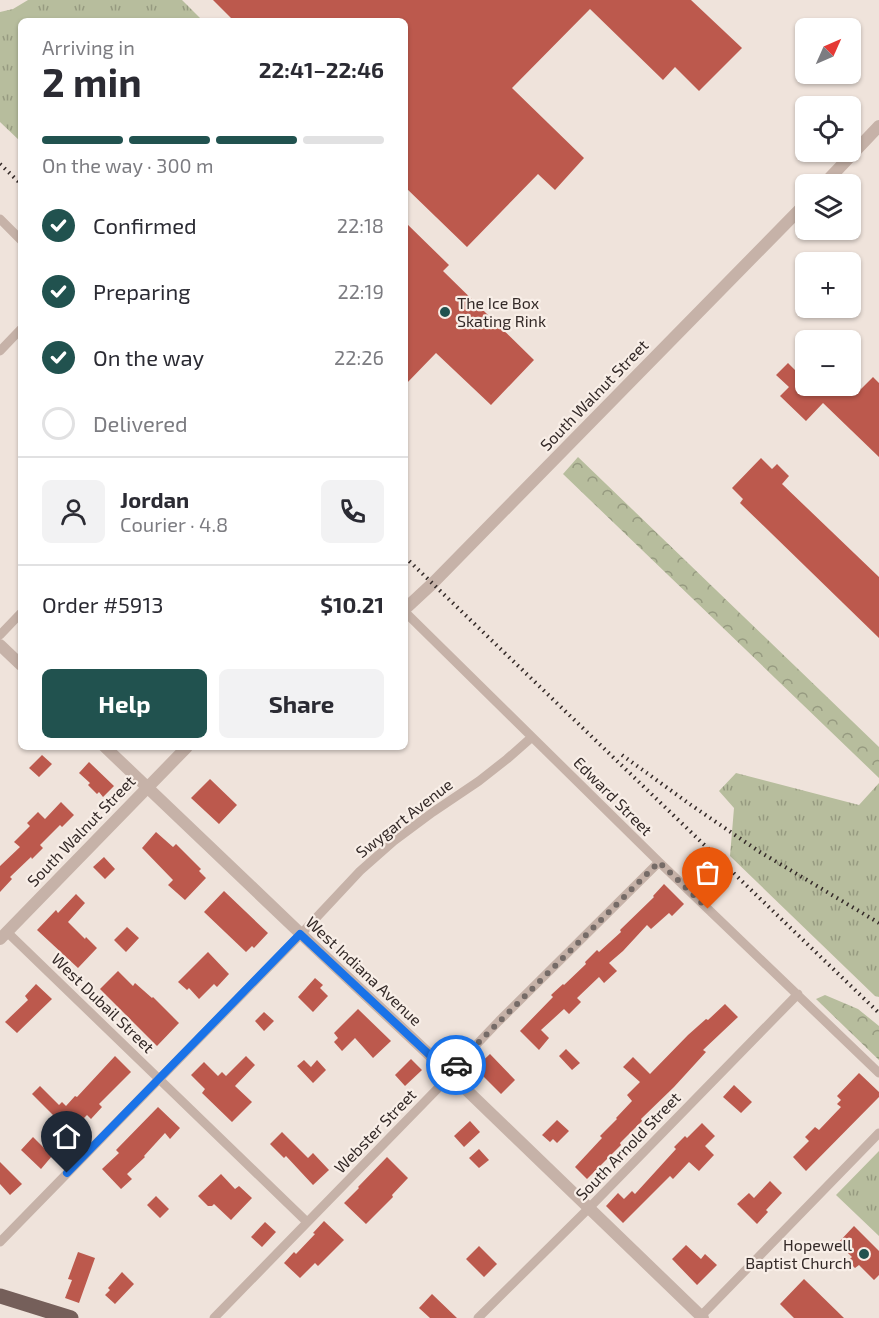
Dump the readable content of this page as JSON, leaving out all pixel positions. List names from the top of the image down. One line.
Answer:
{"streets":{"street":["South Walnut Street","Edward Street","Swygart Avenue","West Indiana Avenue","West Dubail Street","Webster Street","South Arnold Street"]},"crossings":[["South Walnut Street","West Indiana Avenue"],["South Walnut Street","West Dubail Street"],["Edward Street","Swygart Avenue"],["Edward Street","Webster Street"],["Edward Street","South Arnold Street"],["Swygart Avenue","West Indiana Avenue"],["Swygart Avenue","West Dubail Street"],["West Indiana Avenue","Webster Street"],["West Indiana Avenue","South Arnold Street"],["West Dubail Street","Webster Street"]],"places":["The Ice Box Skating Rink","Hopewell Baptist Church"],"north":"top right","page":{"map_buttons":["+","−"],"heading":["2 min","Arriving in","22:41–22:46"],"panel":["Jordan","Courier · 4.8","Order #5913","$10.21"],"bar":"On the way · 300 m","list":[["Confirmed","22:18"],["Preparing","22:19"],["On the way","22:26"],"Delivered"],"buttons":["Help","Share"]}}
